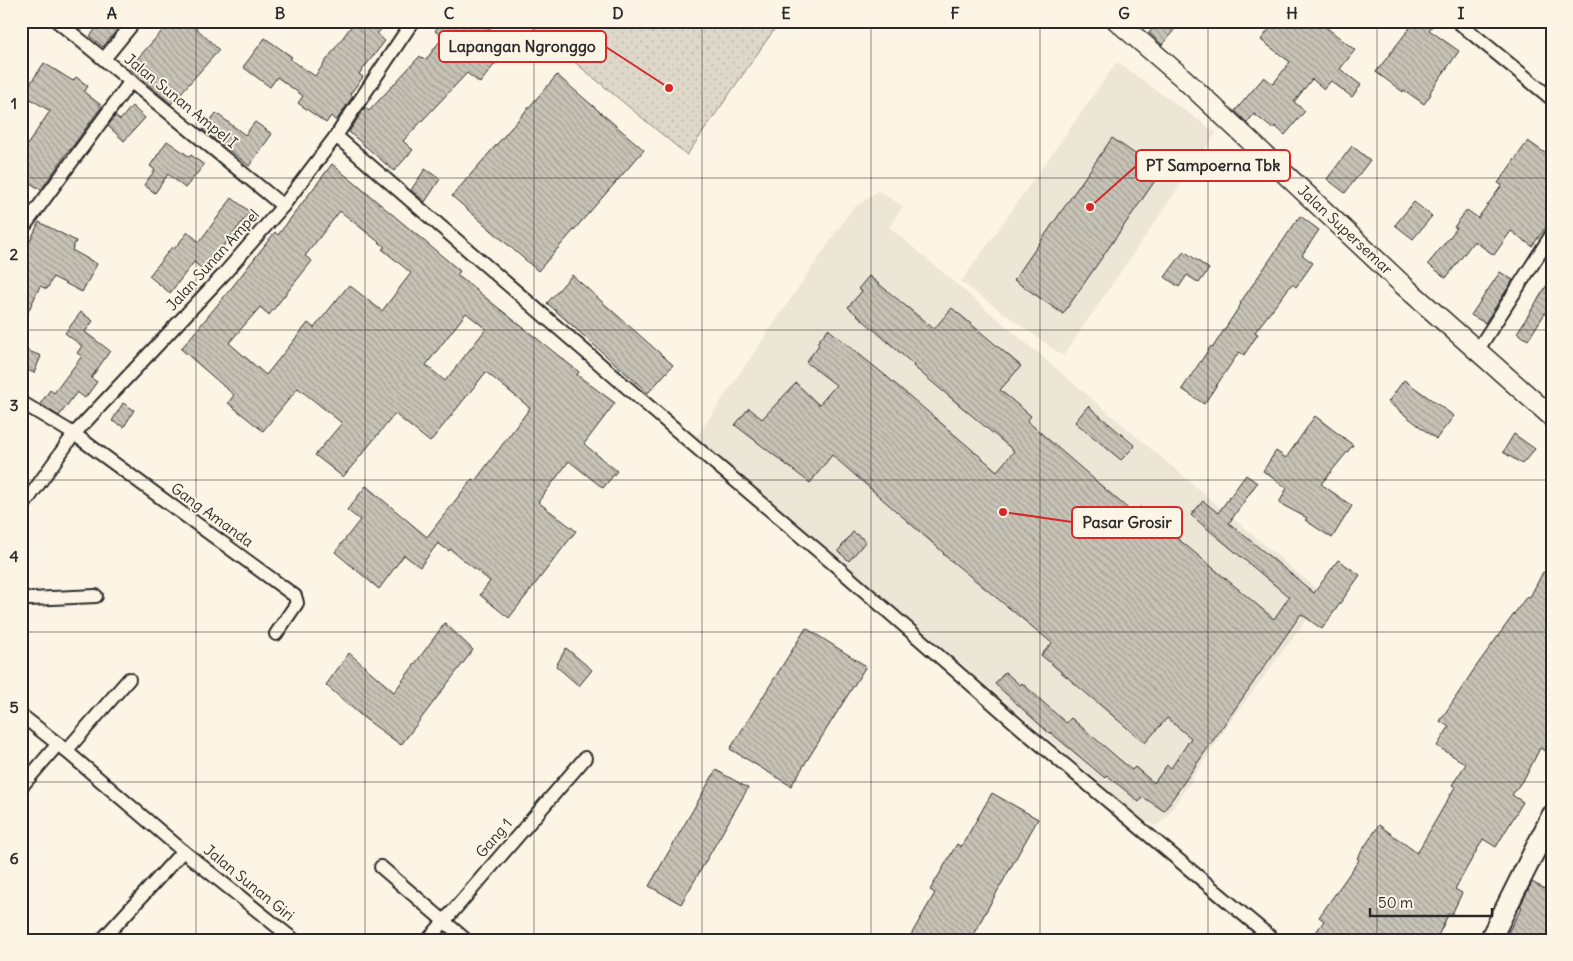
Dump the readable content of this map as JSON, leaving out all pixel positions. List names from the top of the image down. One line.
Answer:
{"streets":{"main road":["Jalan Supersemar"],"street":["Jalan Sunan Ampel I","Jalan Sunan Ampel","Gang Amanda","Gang 1","Jalan Sunan Giri"]},"crossings":[["Jalan Sunan Ampel I","Jalan Sunan Ampel"],["Jalan Sunan Ampel","Gang Amanda"]],"places":["Lapangan Ngronggo","PT Sampoerna Tbk","Pasar Grosir"],"scale_bar":"50 m","grid":{"columns":["A","B","C","D","E","F","G","H","I"],"rows":["1","2","3","4","5","6"]}}
